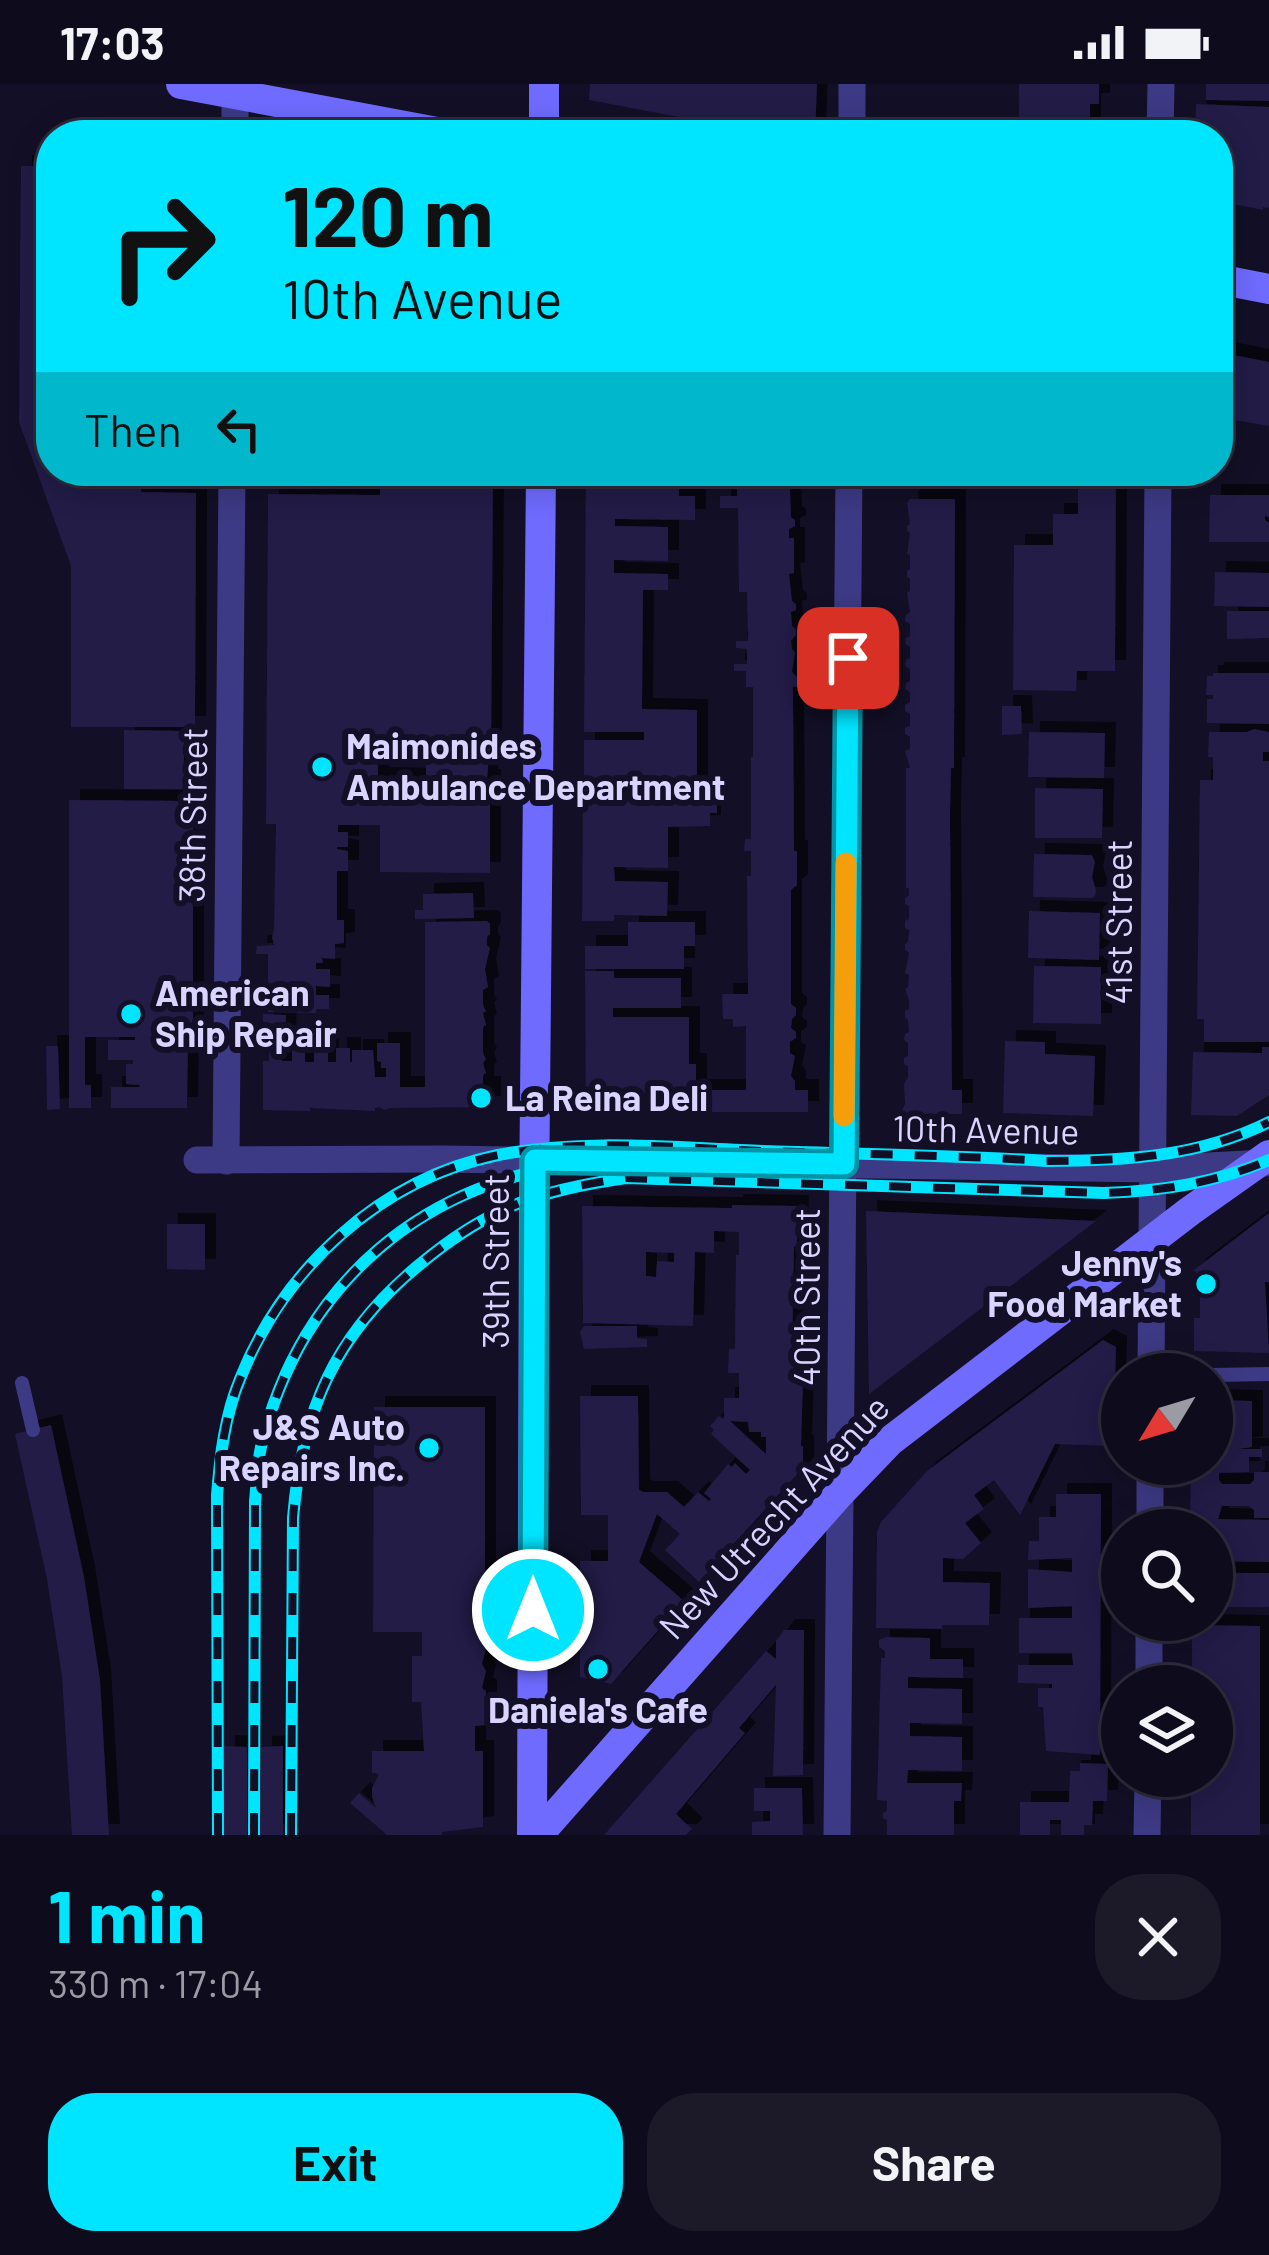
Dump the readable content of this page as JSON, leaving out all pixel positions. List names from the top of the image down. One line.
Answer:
{"streets":{"main road":["39th Street","New Utrecht Avenue"],"street":["38th Street","41st Street","10th Avenue","40th Street"]},"crossings":[["38th Street","10th Avenue"],["41st Street","10th Avenue"],["41st Street","New Utrecht Avenue"],["10th Avenue","39th Street"],["10th Avenue","40th Street"],["10th Avenue","New Utrecht Avenue"],["39th Street","New Utrecht Avenue"],["40th Street","New Utrecht Avenue"]],"places":["Maimonides Ambulance Department","American Ship Repair","La Reina Deli","Jenny's Food Market","J&S Auto Repairs Inc.","Daniela's Cafe"],"north":"bottom left","page":{"status":"17:03","turn":["120 m","10th Avenue"],"then":"Then","heading":["1 min","330 m · 17:04"],"buttons":["Exit","Share"]}}
